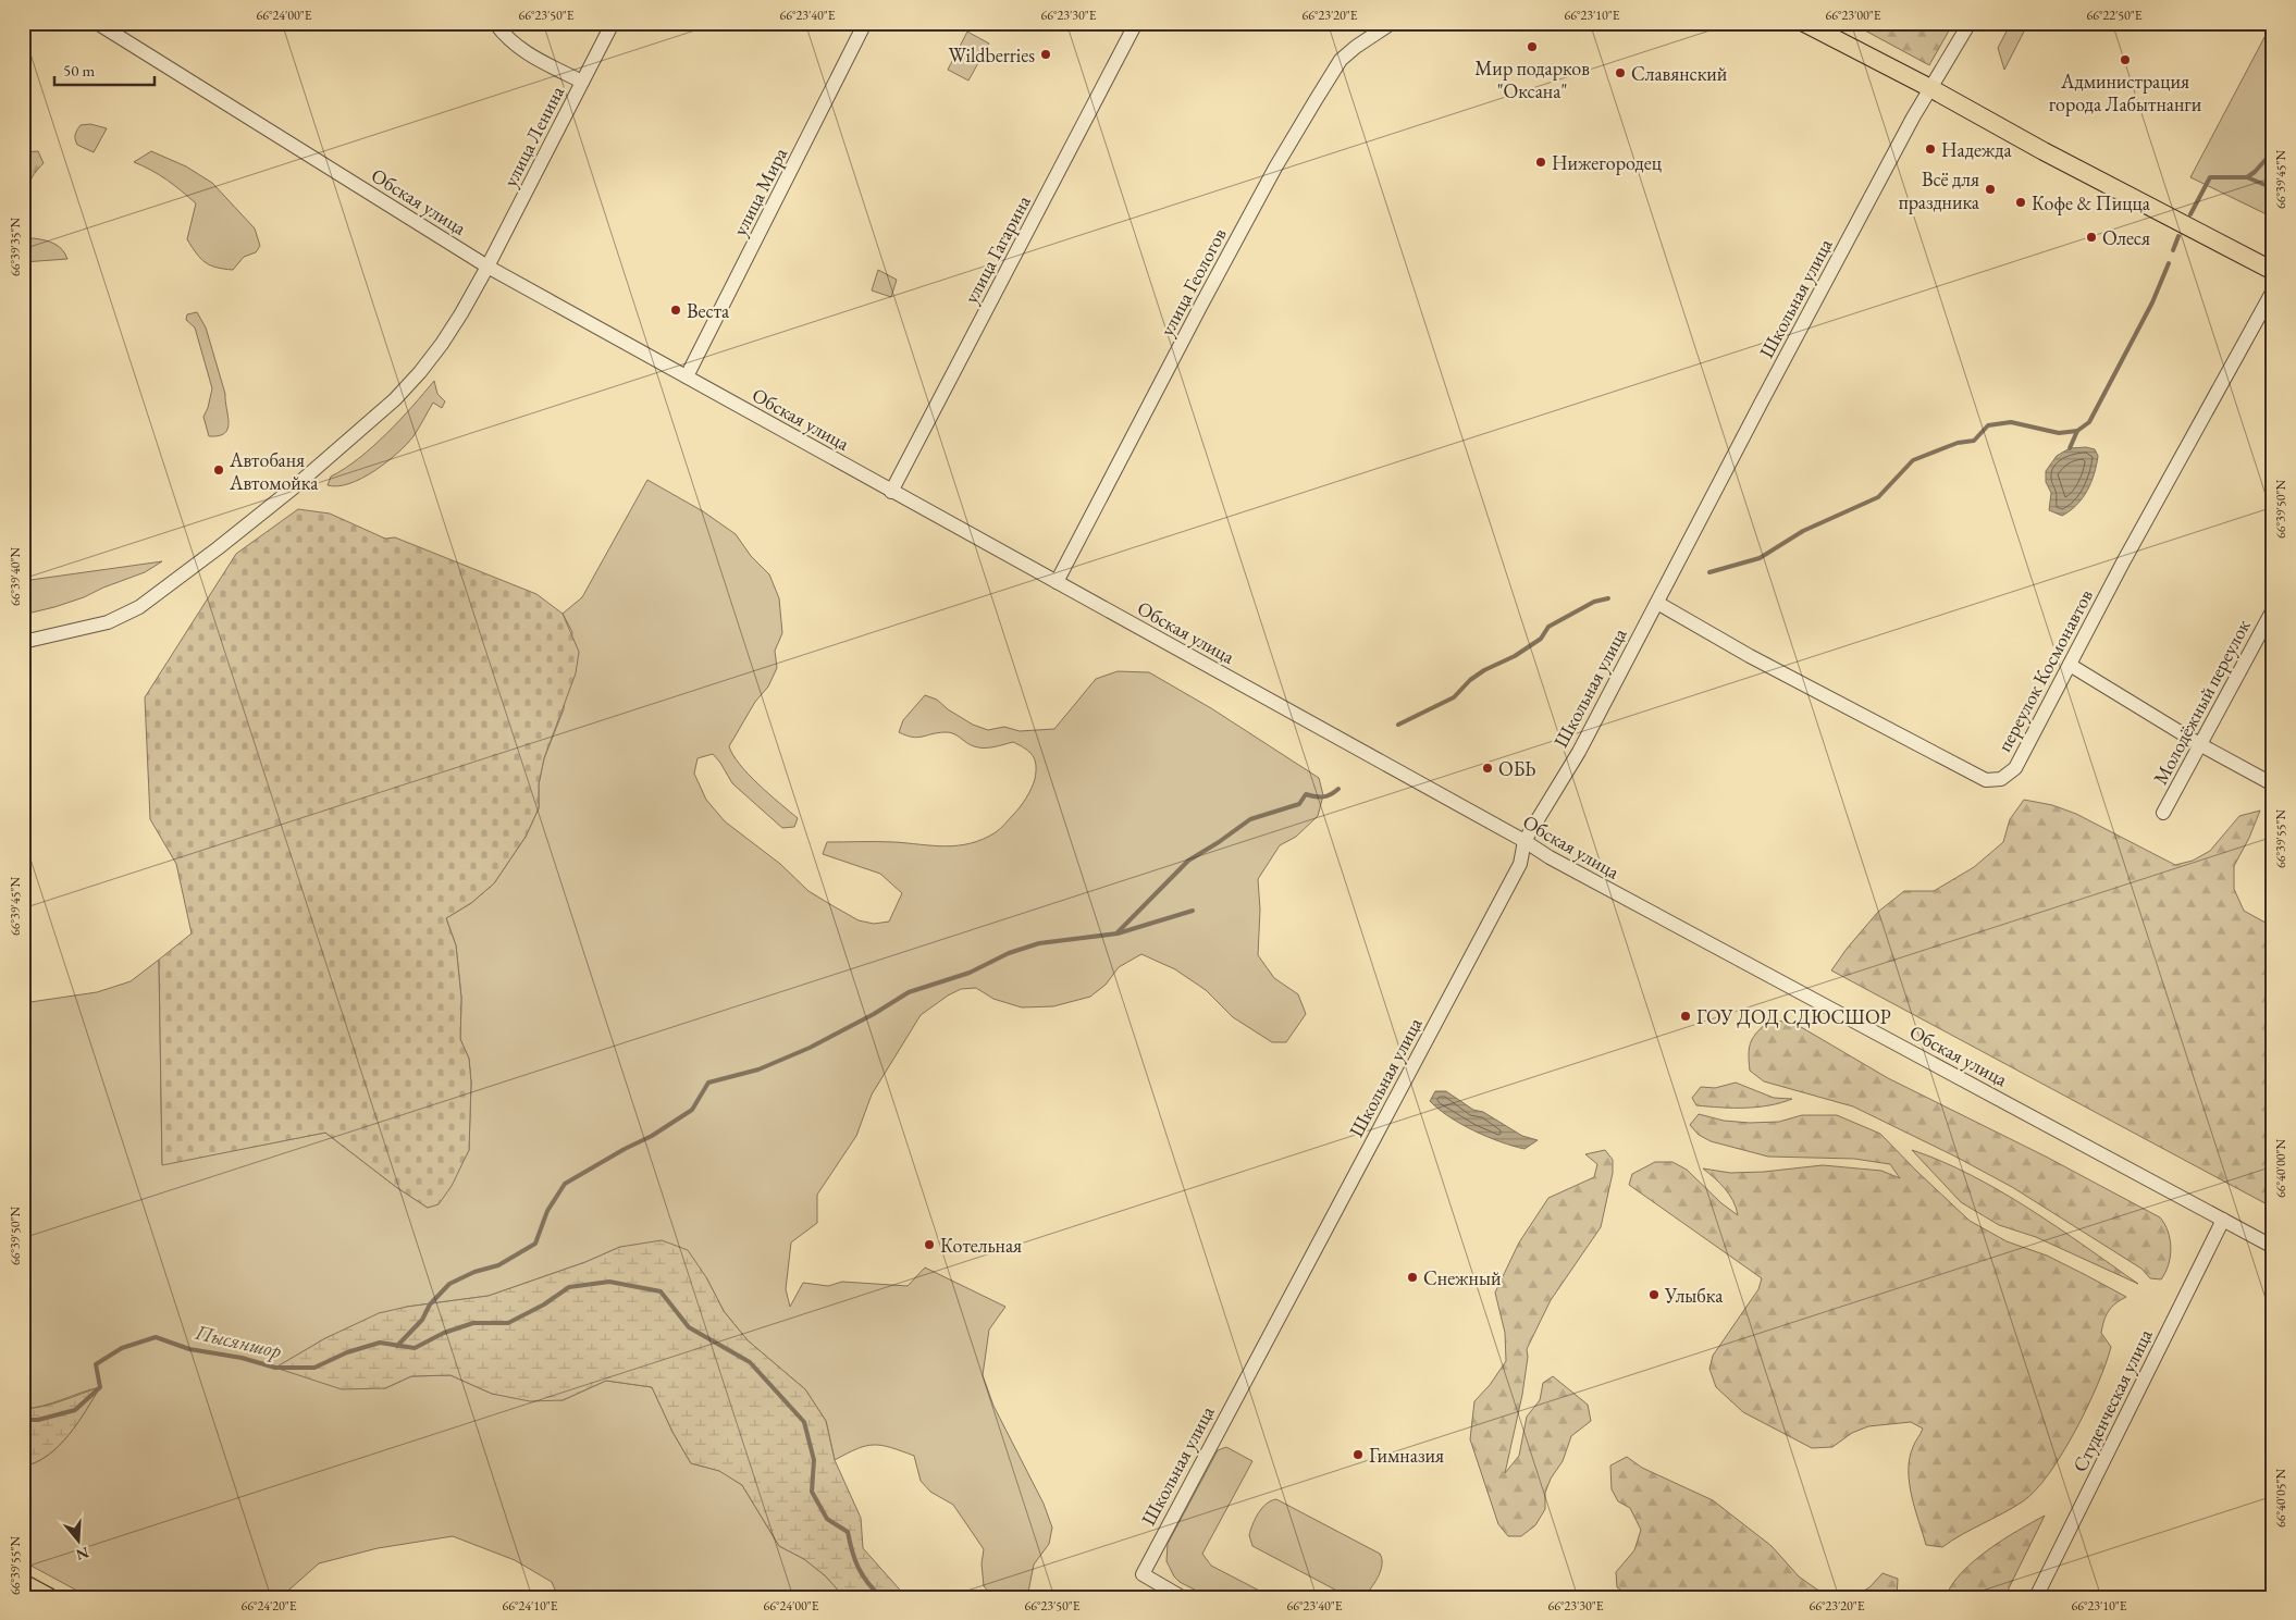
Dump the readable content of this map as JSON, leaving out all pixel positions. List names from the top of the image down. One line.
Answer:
{"streets":{"street":["улица Ленина","улица Мира","Обская улица","улица Гагарина","улица Геологов","Школьная улица","переулок Космонавтов","Молодёжный переулок","Студенческая улица"]},"crossings":[["улица Ленина","Обская улица"],["улица Мира","Обская улица"],["Обская улица","улица Гагарина"],["Обская улица","улица Геологов"],["Обская улица","Школьная улица"],["Обская улица","Студенческая улица"],["Школьная улица","переулок Космонавтов"]],"water":["Пысяншор"],"places":["Мир подарков \"Оксана\"","Wildberries","Администрация города Лабытнанги","Славянский","Надежда","Нижегородец","Всё для праздника","Кофе & Пицца","Олеся","Веста","Автобаня Автомойка","ОБЬ","ГОУ ДОД СДЮСШОР","Котельная","Снежный","Улыбка","Гимназия"],"scale_bar":"50 m","north":"bottom","coordinates":["66°24'00\"E","66°23'50\"E","66°23'40\"E","66°23'30\"E","66°23'20\"E","66°23'10\"E","66°23'00\"E","66°22'50\"E","66°39'45\"N","66°39'35\"N","66°39'50\"N","66°39'40\"N","66°39'55\"N","66°40'00\"N","66°40'05\"N","66°24'20\"E","66°24'10\"E"]}
